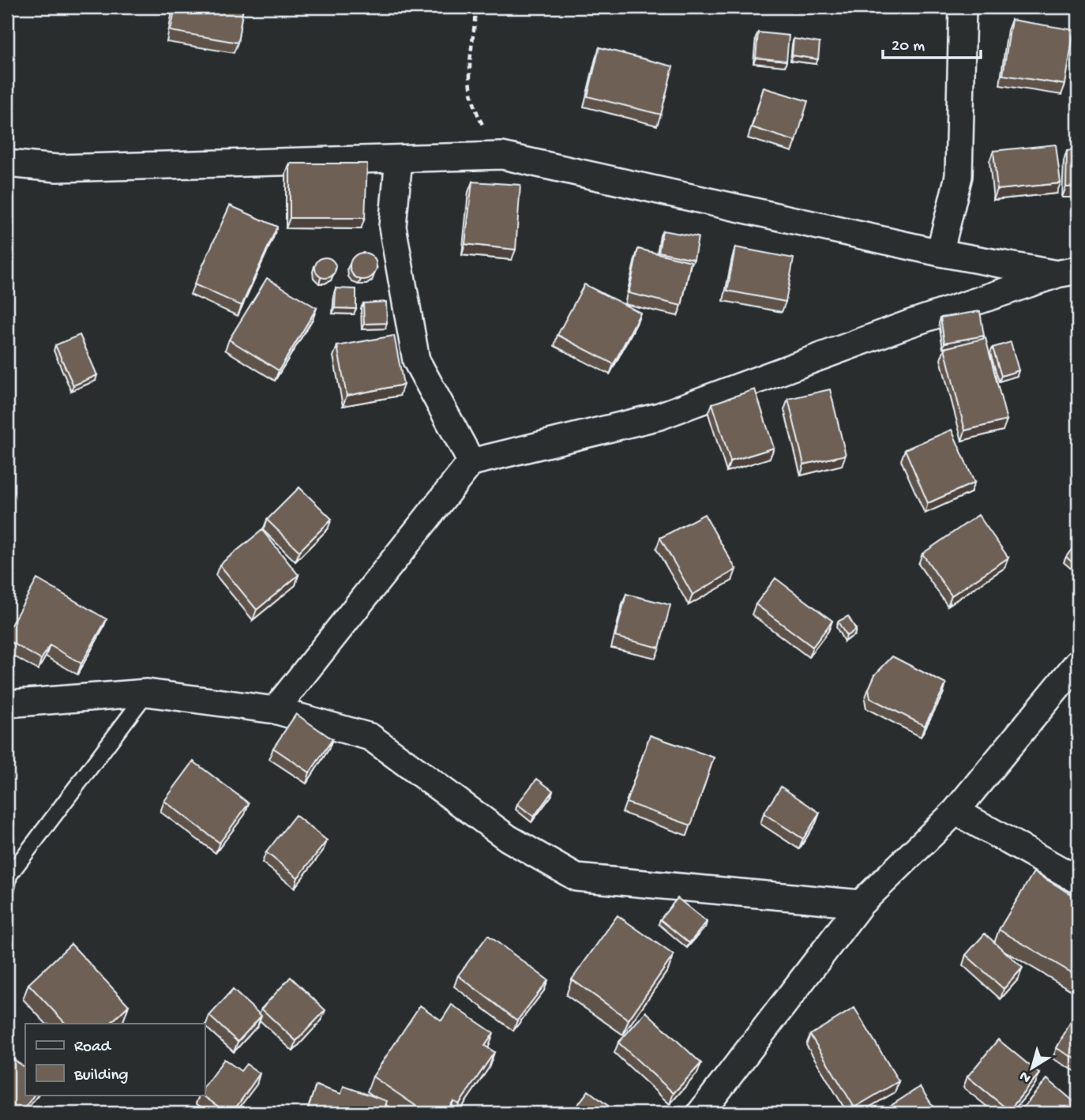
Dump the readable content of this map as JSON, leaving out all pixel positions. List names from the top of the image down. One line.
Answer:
{"legend":["Road","Building"],"scale_bar":"20 m","north":"bottom left"}
